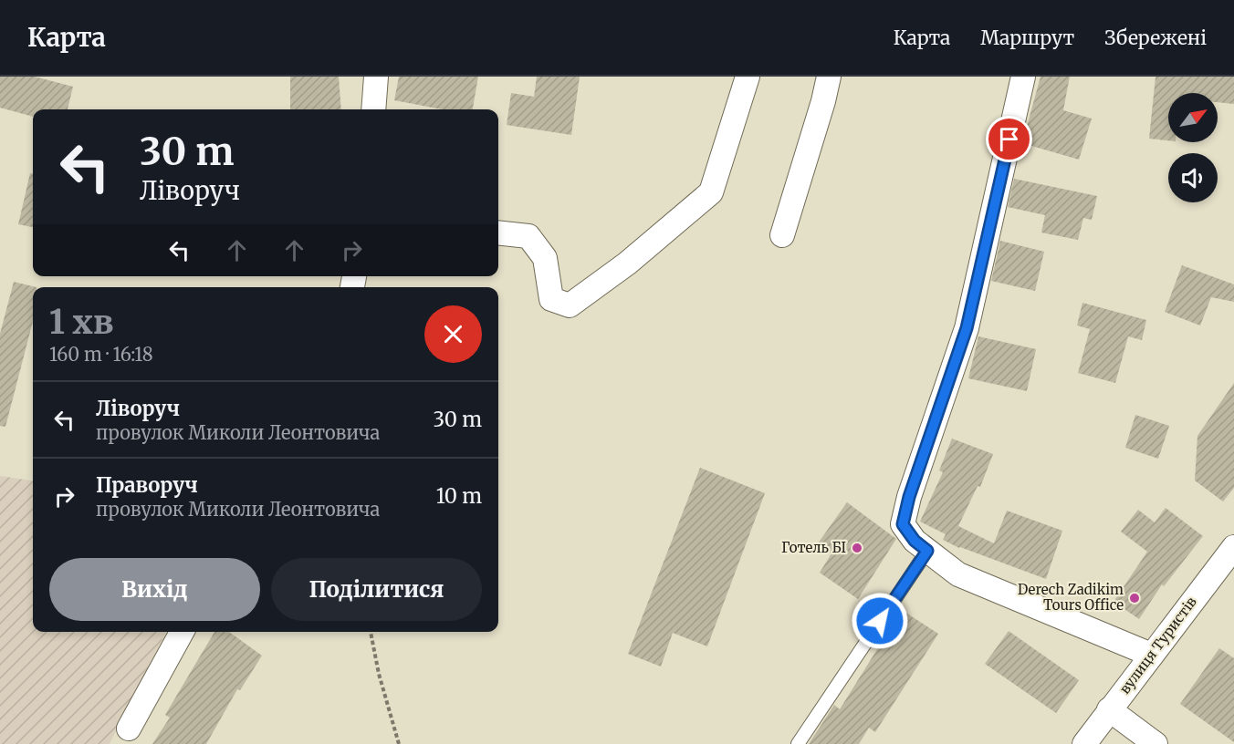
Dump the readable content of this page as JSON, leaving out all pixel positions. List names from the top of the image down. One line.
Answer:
{"streets":{"street":["вулиця Туристів"]},"places":["Готель БІ","Derech Zadikim Tours Office"],"north":"top right","page":{"header":"Карта","nav":["Карта","Маршрут","Збережені"],"turn":["30 m","Ліворуч"],"heading":["1 хв","160 m · 16:18"],"list":[{"name":"Ліворуч","note":"провулок Миколи Леонтовича","value":"30 m"},{"name":"Праворуч","note":"провулок Миколи Леонтовича","value":"10 m"}],"buttons":["Вихід","Поділитися"]}}
